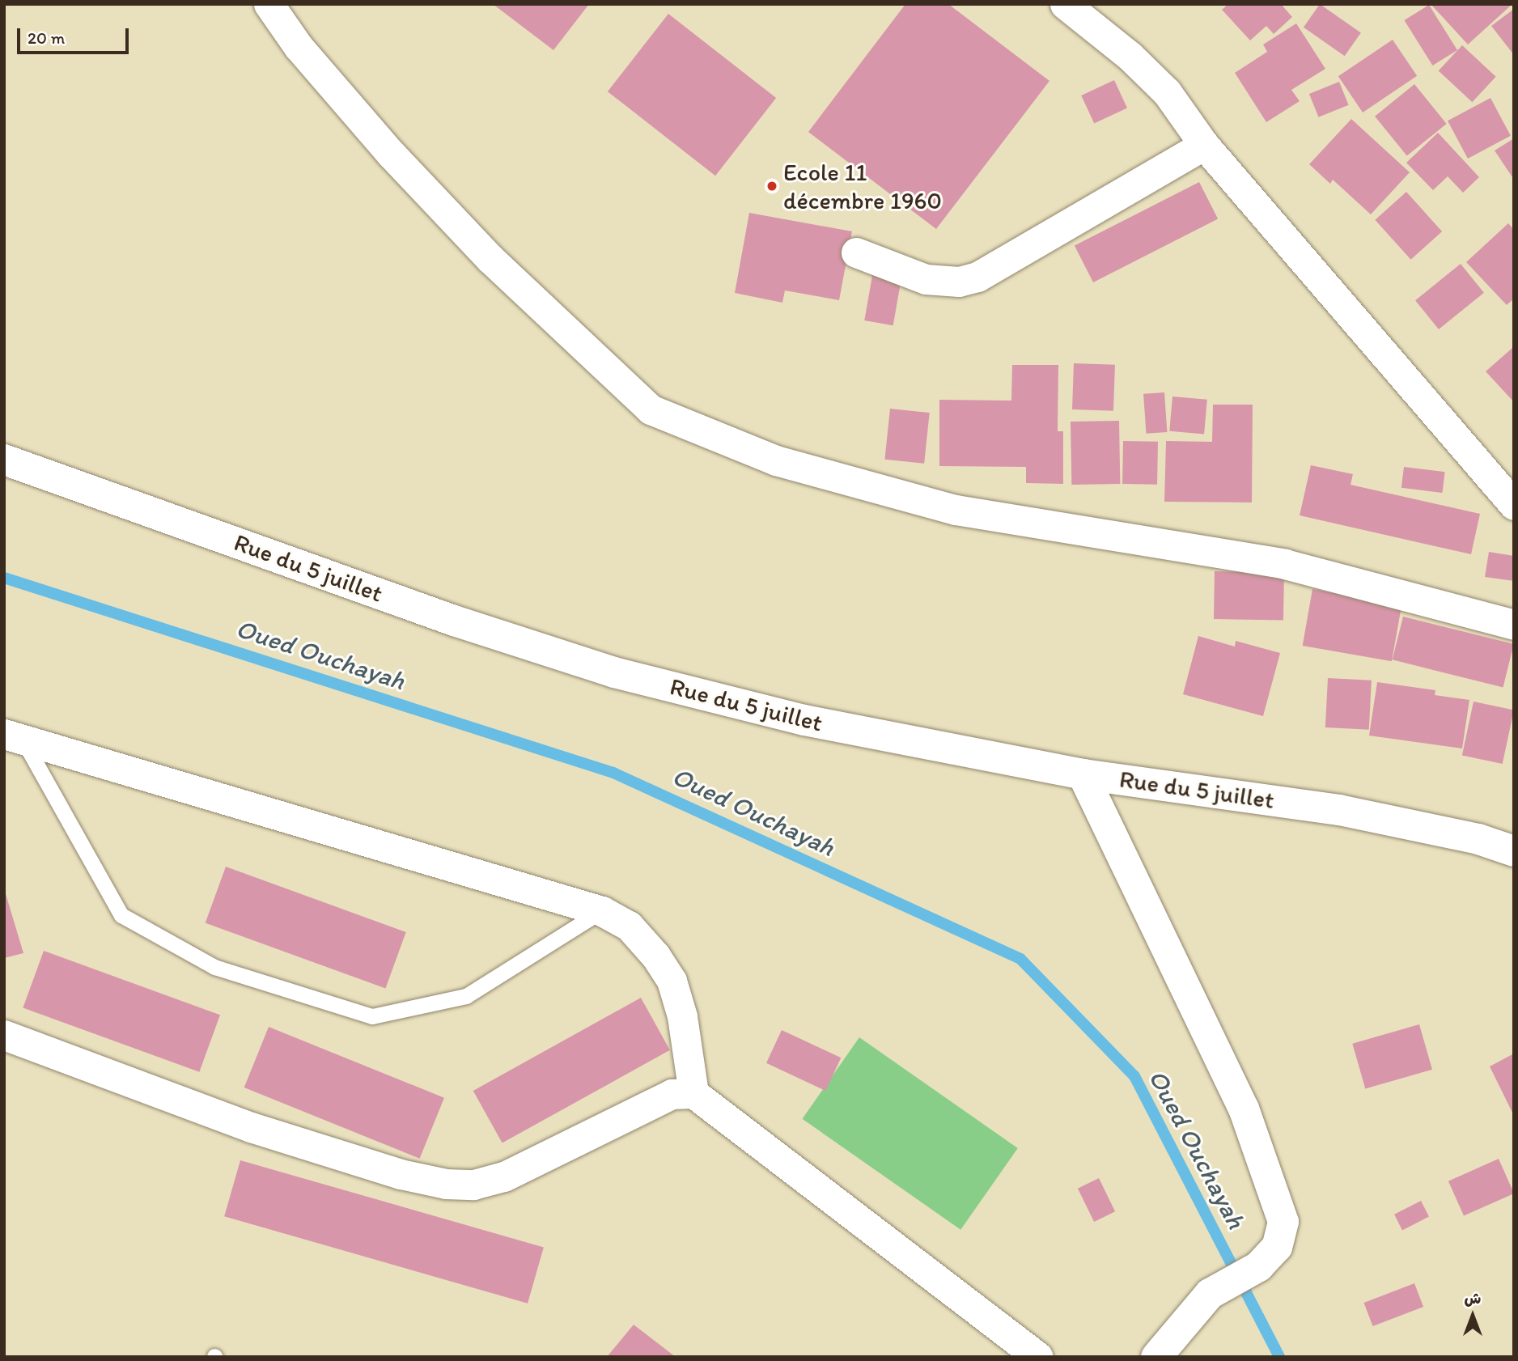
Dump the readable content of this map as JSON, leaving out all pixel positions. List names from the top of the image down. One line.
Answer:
{"streets":{"street":["Rue du 5 juillet"]},"water":["Oued Ouchayah"],"places":["Ecole 11 décembre 1960"],"scale_bar":"20 m","north":"top"}
